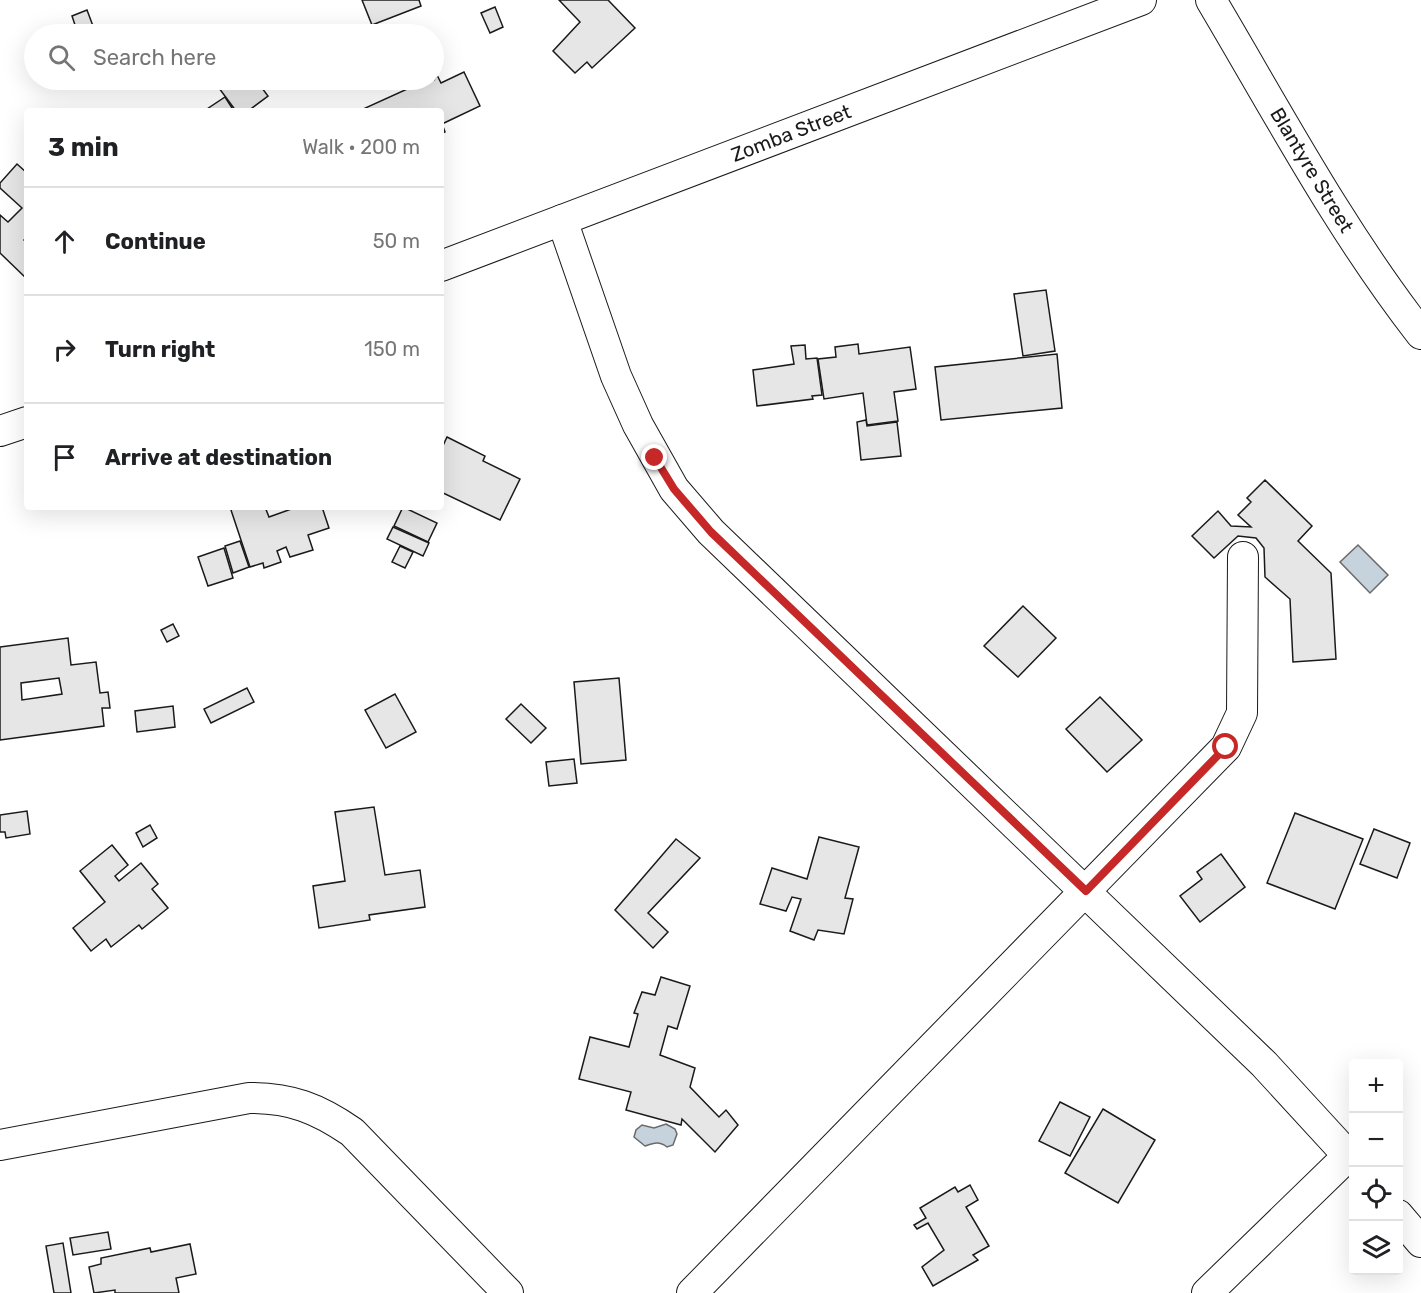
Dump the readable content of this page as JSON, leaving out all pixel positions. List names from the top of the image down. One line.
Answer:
{"streets":{"street":["Zomba Street","Blantyre Street"]},"page":{"search":"Search here","heading":["3 min","Walk · 200 m"],"list":[["Continue","50 m"],["Turn right","150 m"],"Arrive at destination"],"map_buttons":["+","−"]}}
